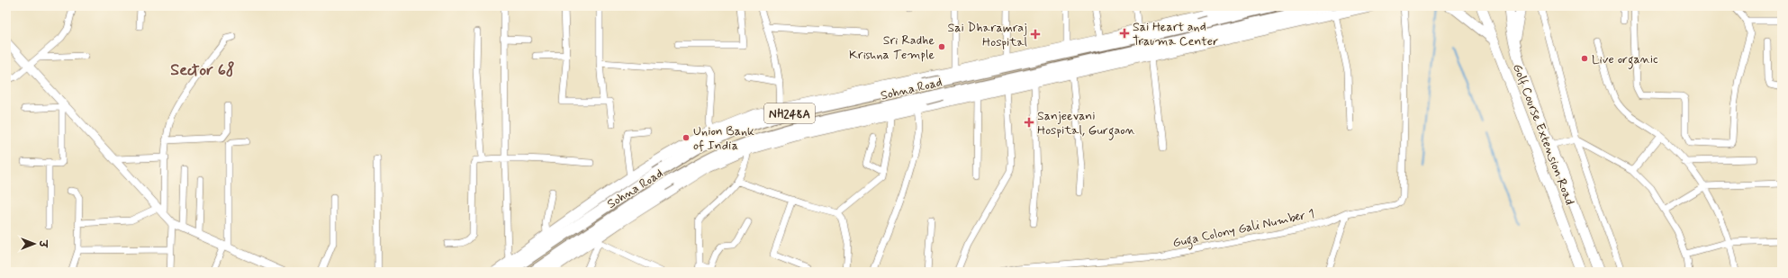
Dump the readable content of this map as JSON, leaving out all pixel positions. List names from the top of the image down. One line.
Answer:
{"streets":{"highway":["Sohna Road","NH248A"],"main road":["Golf Course Extension Road"],"street":["Guga Colony Gali Number 1"]},"districts":["Sector 68"],"places":{"health":["Sai Heart and Trauma Center","Sai Dharamraj Hospital","Sanjeevani Hospital, Gurgaon"],"other":["Sri Radhe Krishna Temple","Live organic","Union Bank of India"]},"north":"right"}
